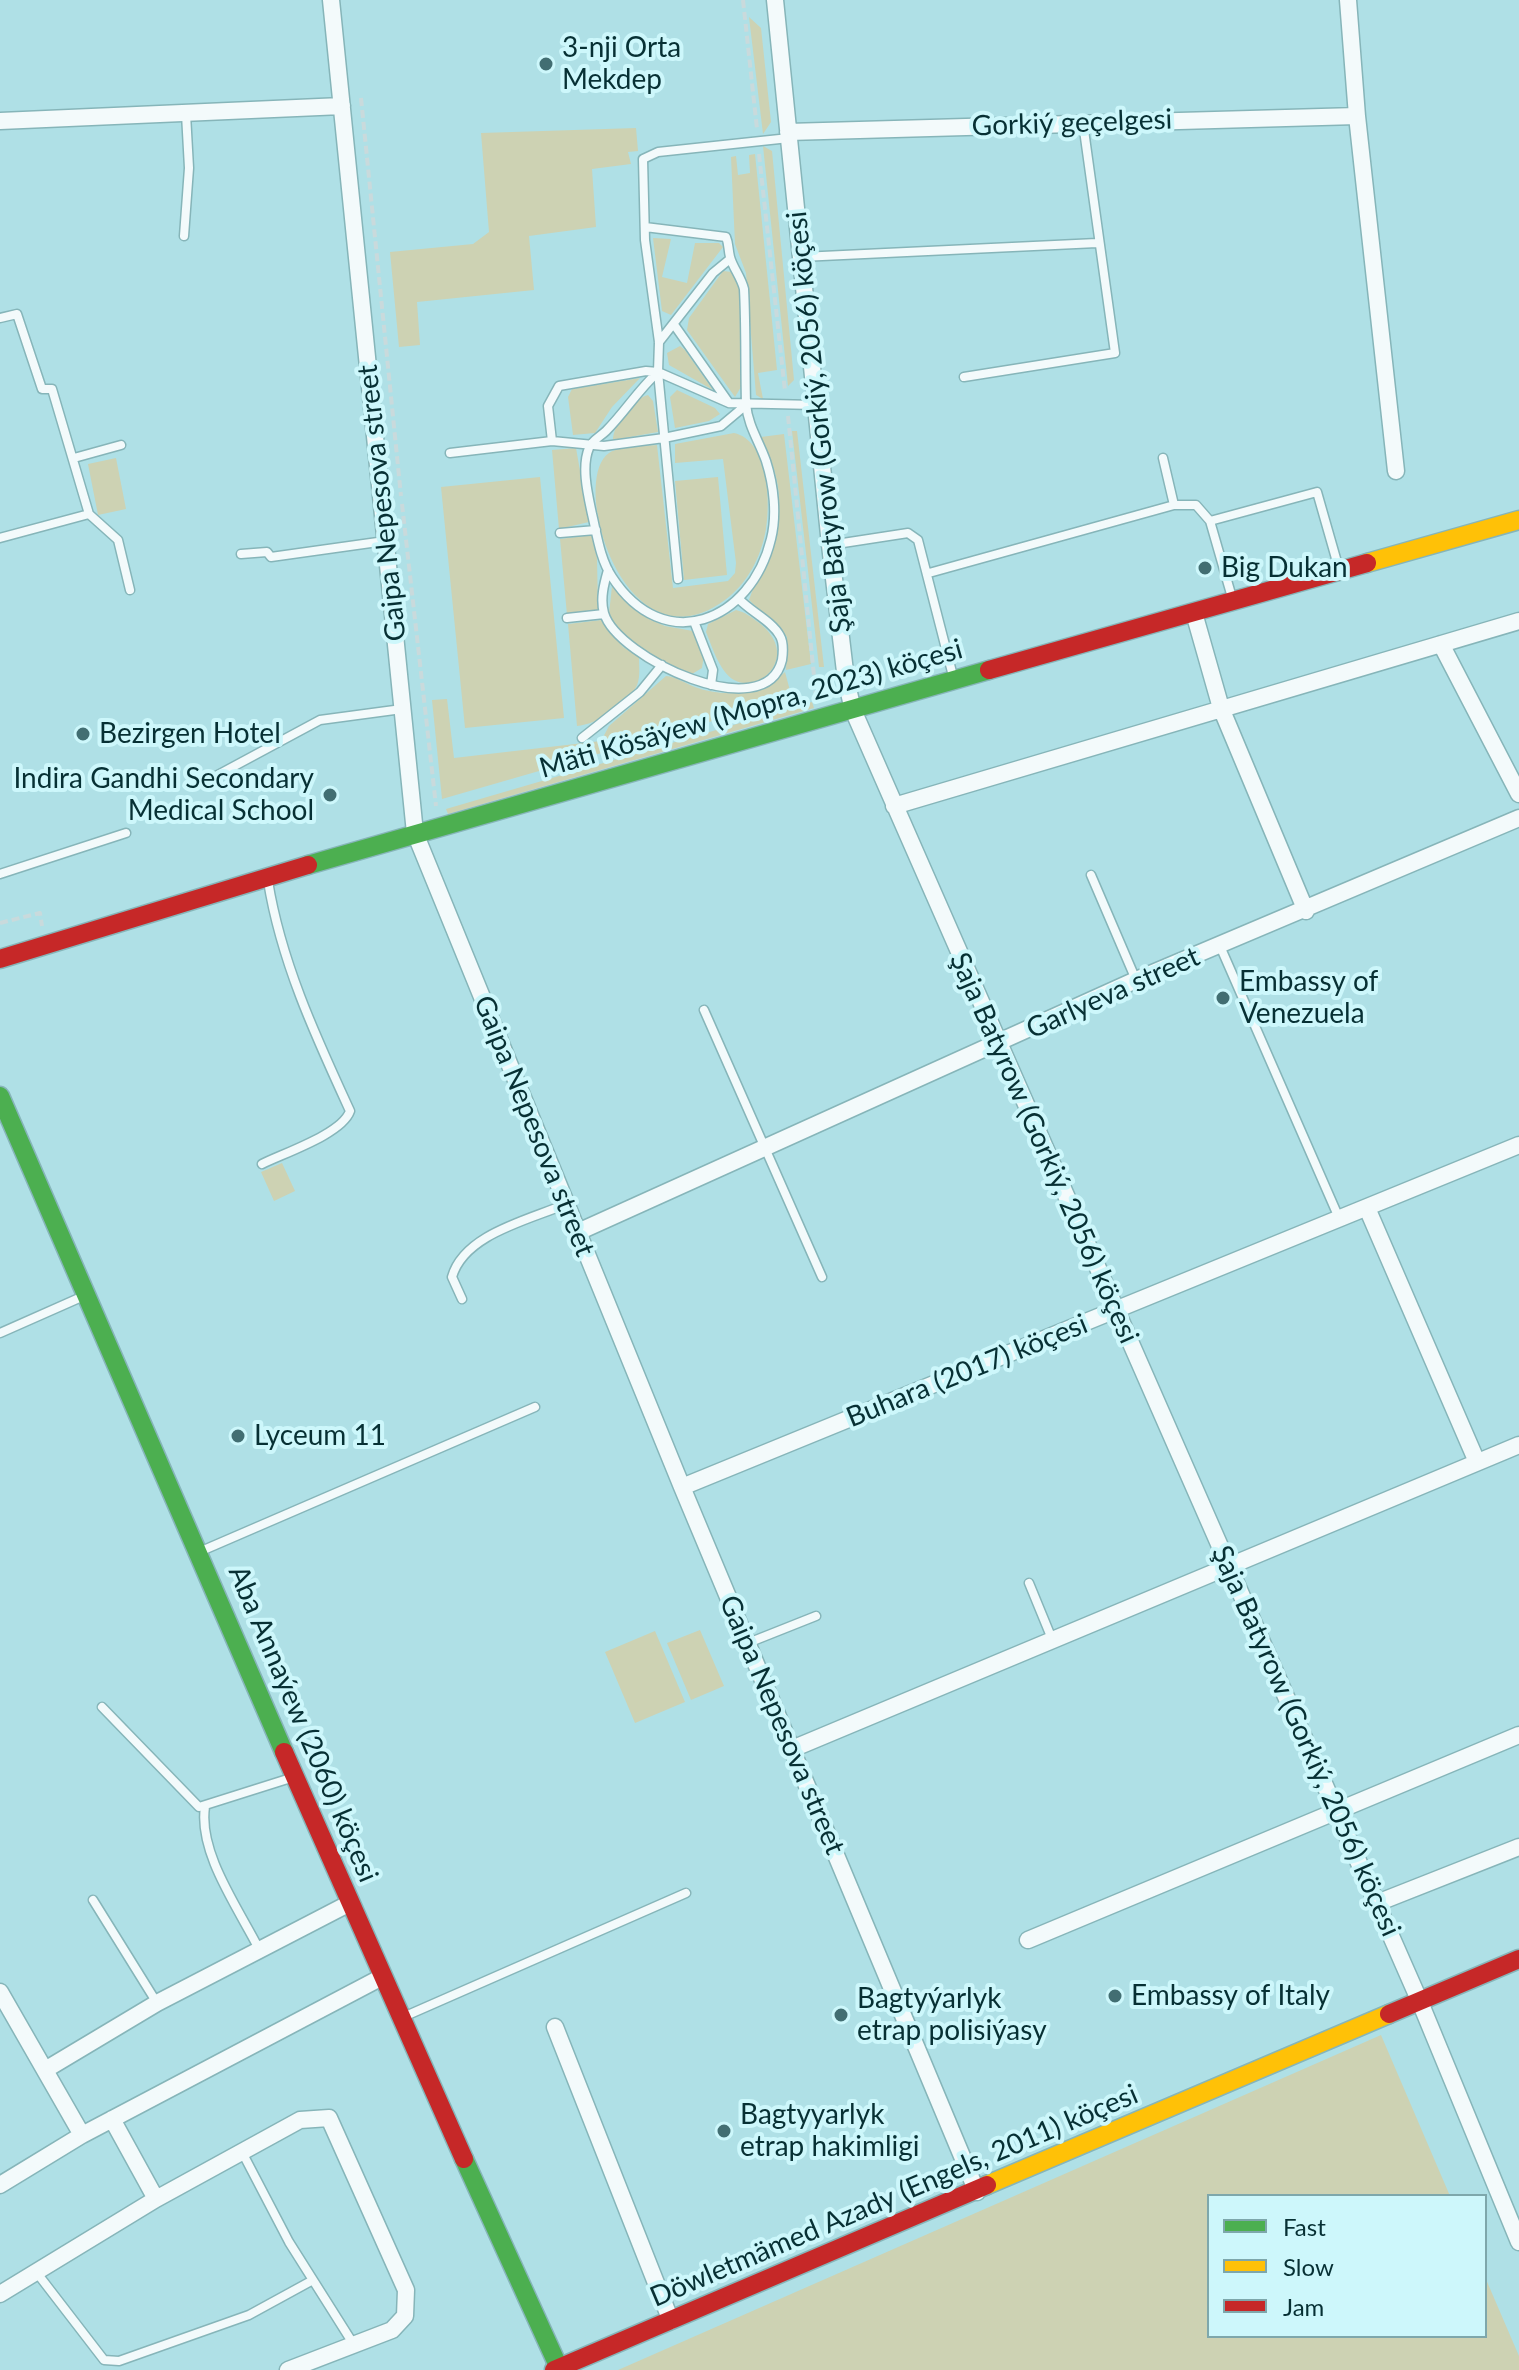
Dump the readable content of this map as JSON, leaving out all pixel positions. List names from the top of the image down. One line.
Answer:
{"streets":{"street":["Gorkiý geçelgesi","Şaja Batyrow (Gorkiý, 2056) köçesi","Gaipa Nepesova street","Mäti Kösäýew (Mopra, 2023) köçesi","Garlyeva street","Buhara (2017) köçesi","Aba Annaýew (2060) köçesi","Döwletmämed Azady (Engels, 2011) köçesi"]},"crossings":[["Gorkiý geçelgesi","Şaja Batyrow (Gorkiý, 2056) köçesi"],["Şaja Batyrow (Gorkiý, 2056) köçesi","Mäti Kösäýew (Mopra, 2023) köçesi"],["Şaja Batyrow (Gorkiý, 2056) köçesi","Garlyeva street"],["Şaja Batyrow (Gorkiý, 2056) köçesi","Buhara (2017) köçesi"],["Şaja Batyrow (Gorkiý, 2056) köçesi","Döwletmämed Azady (Engels, 2011) köçesi"],["Gaipa Nepesova street","Mäti Kösäýew (Mopra, 2023) köçesi"],["Gaipa Nepesova street","Garlyeva street"],["Gaipa Nepesova street","Buhara (2017) köçesi"],["Gaipa Nepesova street","Döwletmämed Azady (Engels, 2011) köçesi"],["Aba Annaýew (2060) köçesi","Döwletmämed Azady (Engels, 2011) köçesi"]],"places":["3-nji Orta Mekdep","Big Dukan","Bezirgen Hotel","Indira Gandhi Secondary Medical School","Embassy of Venezuela","Lyceum 11","Embassy of Italy","Bagtyýarlyk etrap polisiýasy","Bagtyyarlyk etrap hakimligi"],"legend":["Fast","Slow","Jam"]}
